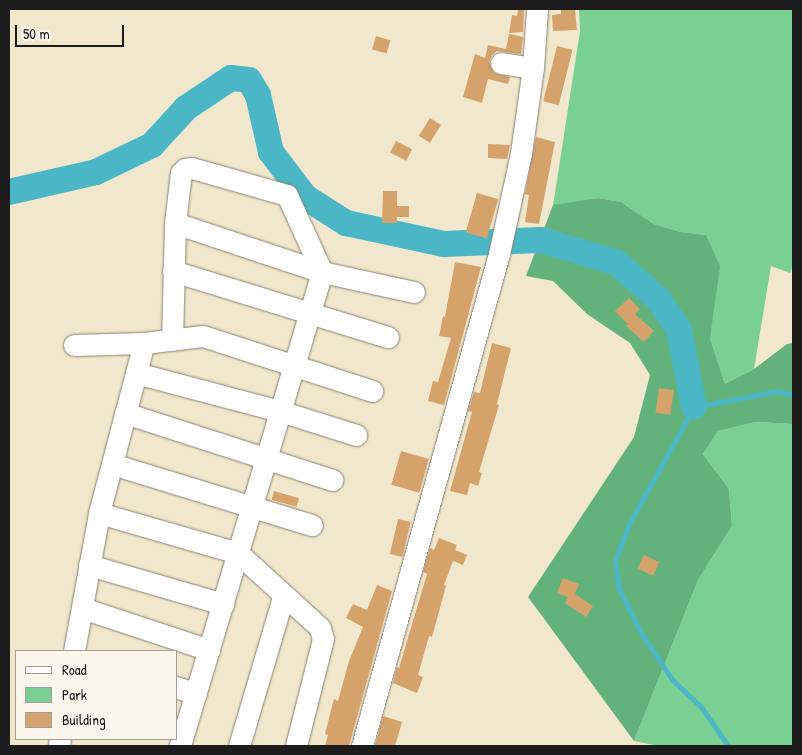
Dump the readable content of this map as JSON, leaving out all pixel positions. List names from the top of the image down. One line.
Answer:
{"legend":["Road","Park","Building"],"scale_bar":"50 m"}
